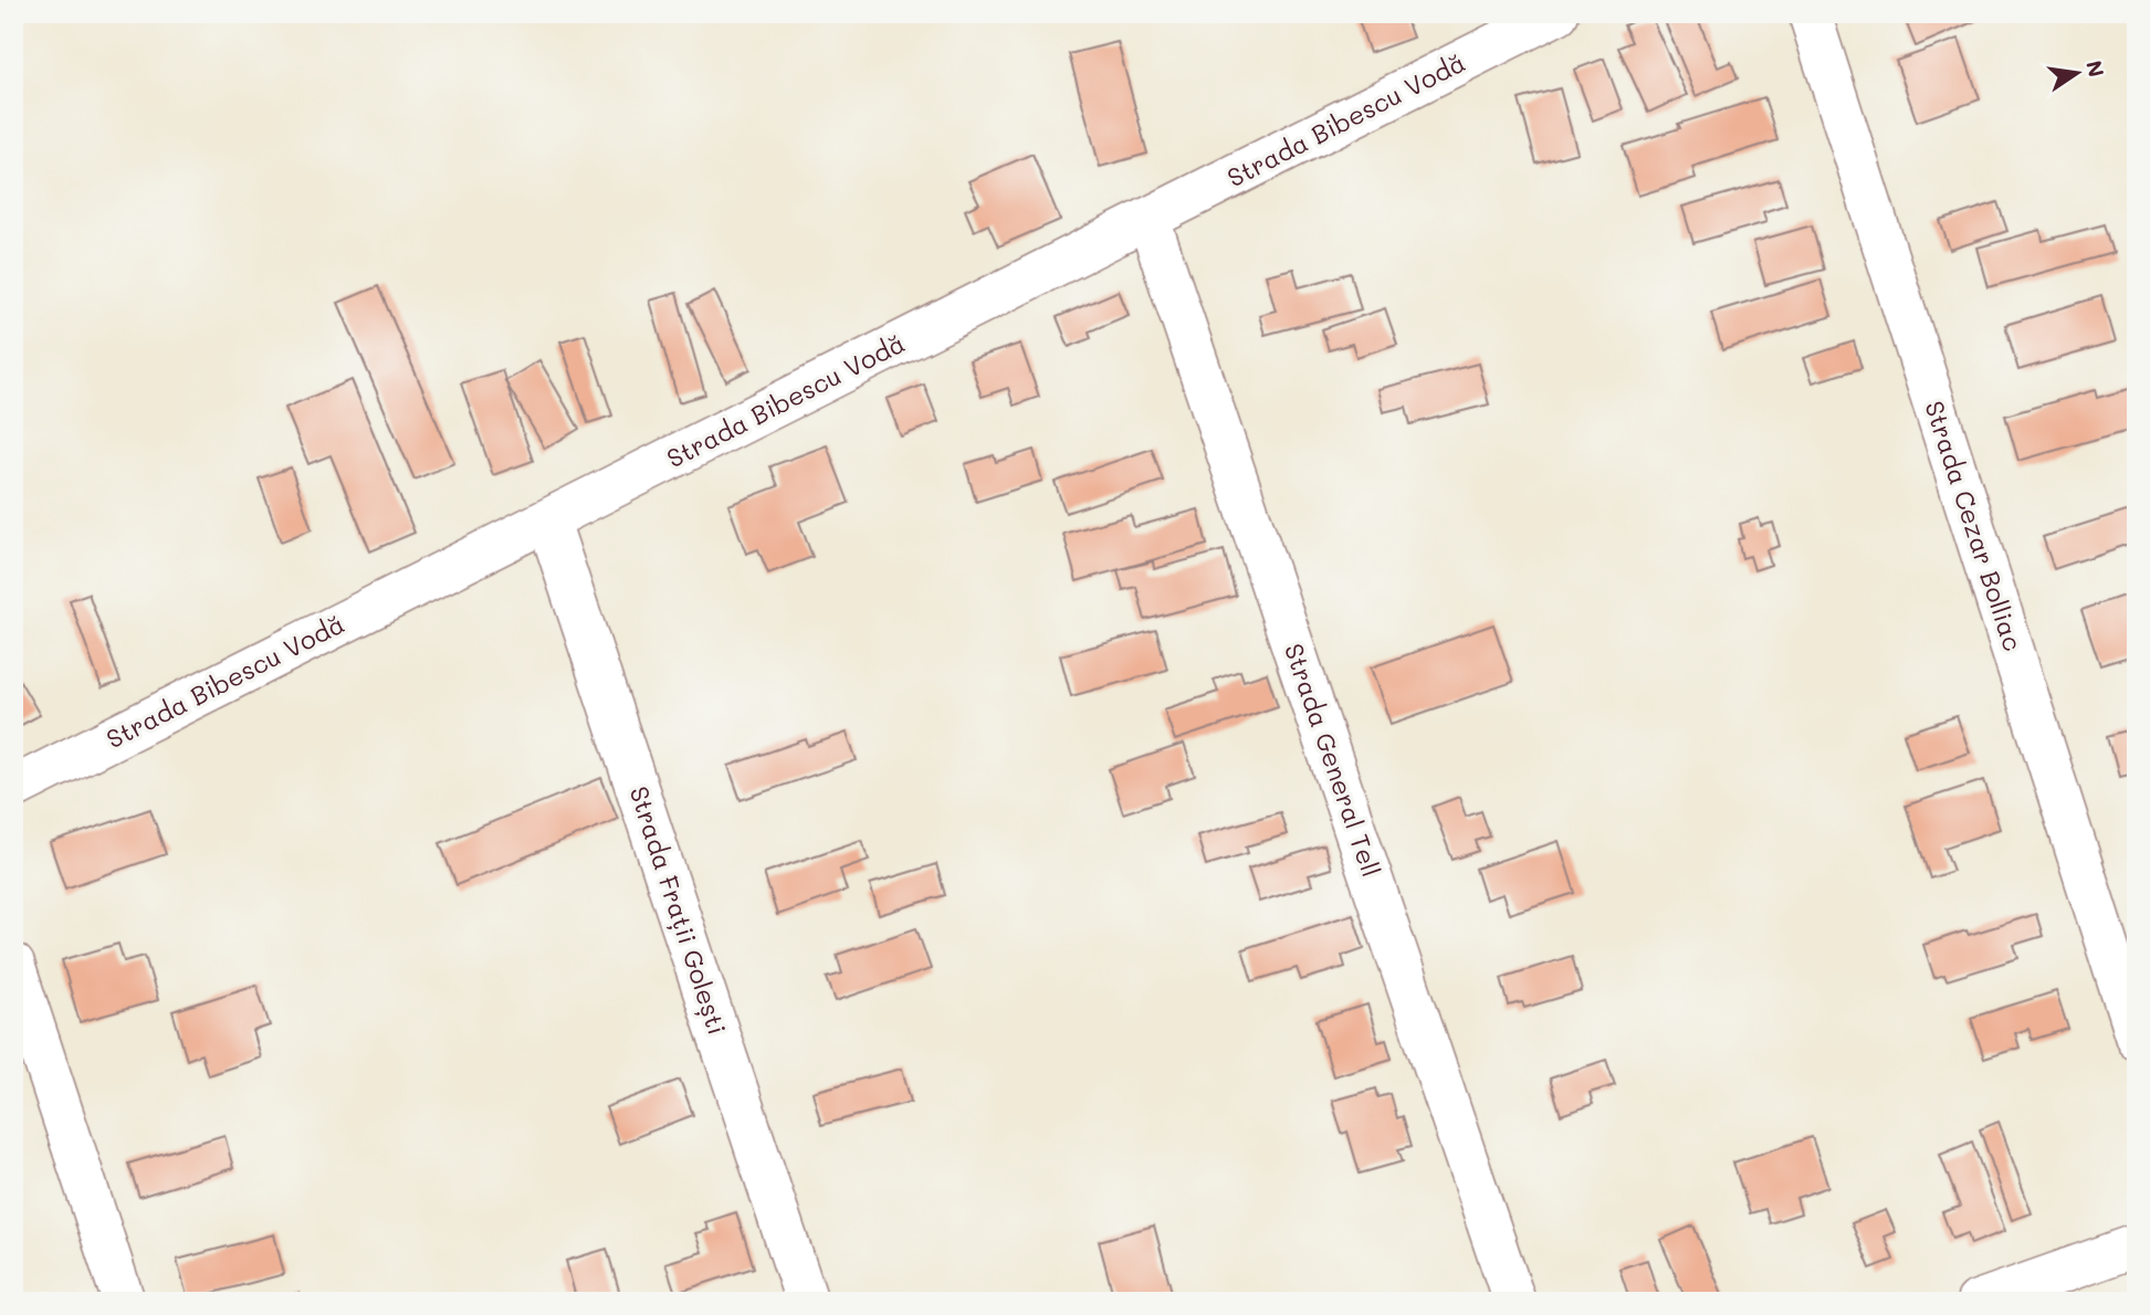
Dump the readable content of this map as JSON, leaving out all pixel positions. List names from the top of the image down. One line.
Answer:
{"streets":{"street":["Strada Bibescu Vodă","Strada Cezar Bolliac","Strada General Tell","Strada Frații Golești"]},"crossings":[["Strada Bibescu Vodă","Strada General Tell"],["Strada Bibescu Vodă","Strada Frații Golești"]],"north":"right"}
